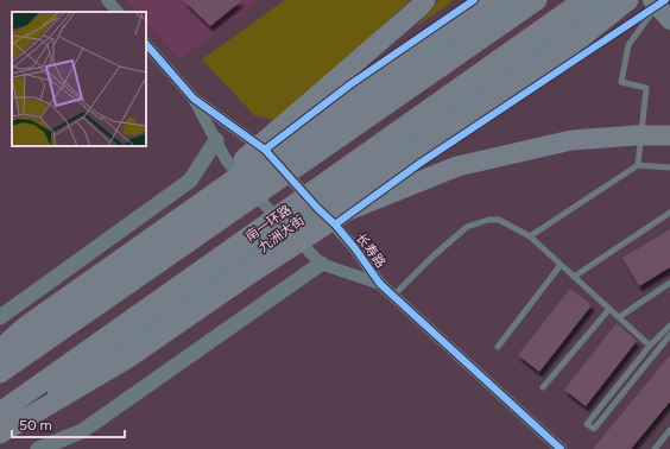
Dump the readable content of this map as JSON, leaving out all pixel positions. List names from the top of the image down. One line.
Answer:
{"streets":{"highway":["南一环路"],"main road":["九洲大街"],"street":["长寿路"]},"crossings":[["九洲大街","长寿路"]],"scale_bar":"50 m"}
